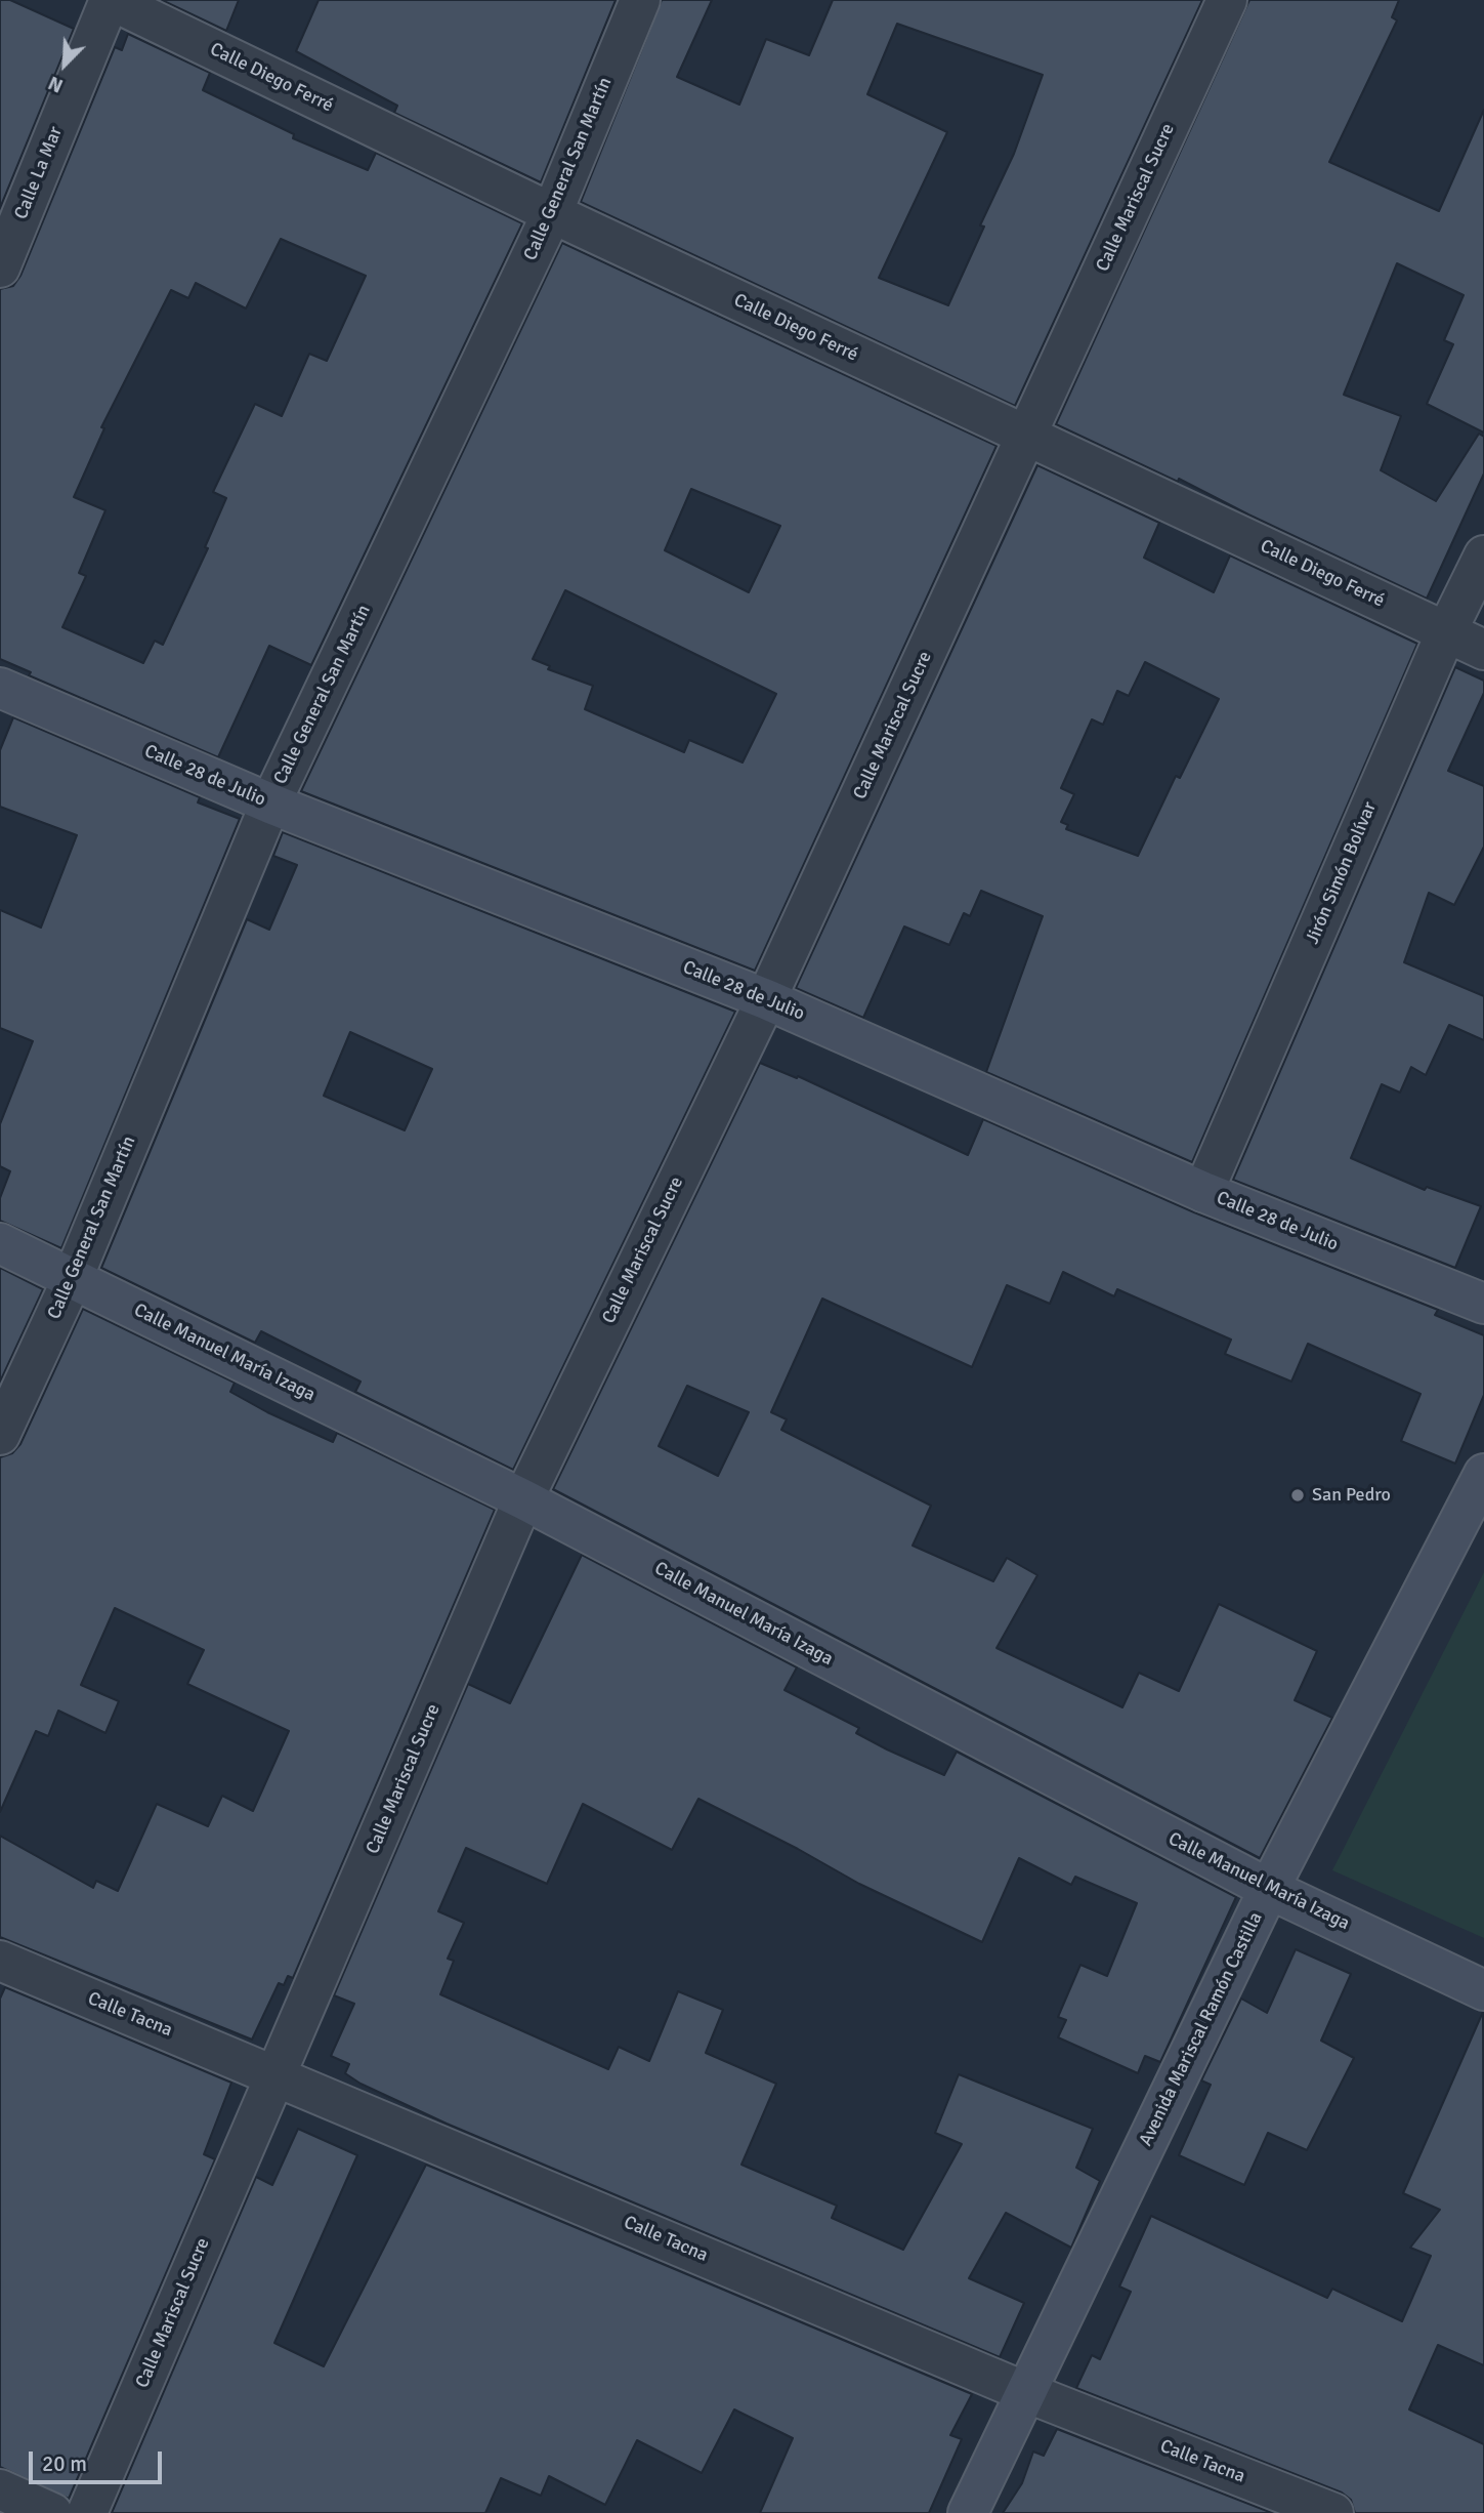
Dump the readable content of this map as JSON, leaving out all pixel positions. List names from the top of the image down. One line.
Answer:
{"streets":{"street":["Calle Diego Ferré","Calle General San Martín","Calle La Mar","Calle Mariscal Sucre","Calle 28 de Julio","Jirón Simón Bolívar","Calle Manuel María Izaga","Calle Tacna","Avenida Mariscal Ramón Castilla"]},"crossings":[["Calle Diego Ferré","Calle General San Martín"],["Calle Diego Ferré","Calle La Mar"],["Calle Diego Ferré","Calle Mariscal Sucre"],["Calle Diego Ferré","Jirón Simón Bolívar"],["Calle General San Martín","Calle 28 de Julio"],["Calle General San Martín","Calle Manuel María Izaga"],["Calle Mariscal Sucre","Calle 28 de Julio"],["Calle Mariscal Sucre","Calle Manuel María Izaga"],["Calle Mariscal Sucre","Calle Tacna"],["Calle 28 de Julio","Jirón Simón Bolívar"],["Calle Manuel María Izaga","Avenida Mariscal Ramón Castilla"],["Calle Tacna","Avenida Mariscal Ramón Castilla"]],"places":["San Pedro"],"scale_bar":"20 m","north":"bottom left"}
